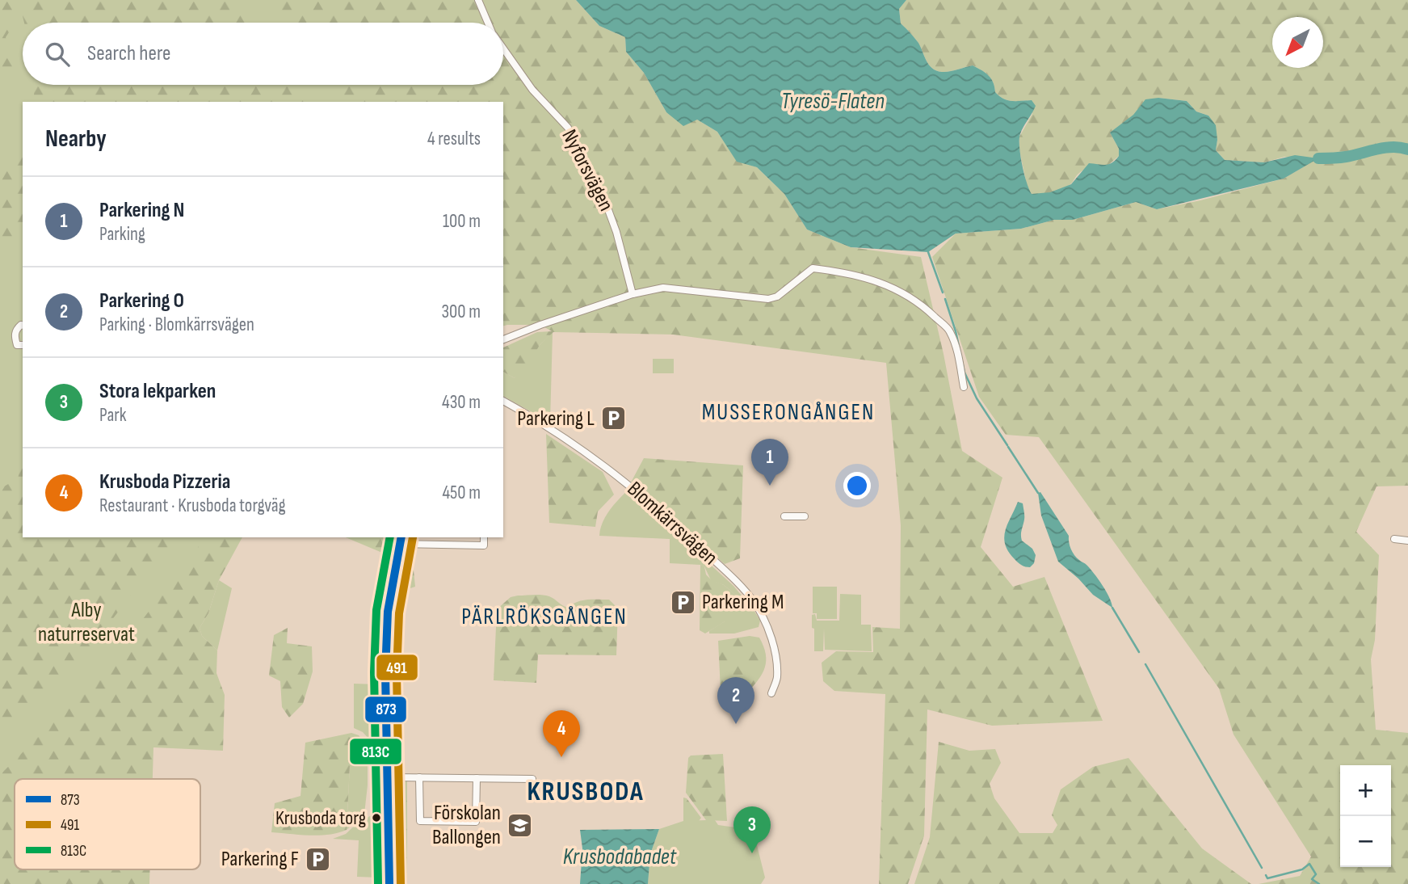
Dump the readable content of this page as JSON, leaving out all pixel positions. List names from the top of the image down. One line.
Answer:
{"streets":{"street":["Nyforsvägen","Blomkärrsvägen"]},"districts":["MUSSERONGÅNGEN","PÄRLRÖKSGÅNGEN","KRUSBODA"],"water":["Tyresö-Flaten","Krusbodabadet"],"parks":["Alby naturreservat"],"places":{"parking":["Parkering L","Parkering M","Parkering F"],"other":["Krusboda torg"],"school or university":["Förskolan Ballongen"]},"lines":["transit line 873","transit line 491","transit line 813C"],"legend":["873","491","813C"],"north":"bottom left","page":{"search":"Search here","heading":["Nearby","4 results"],"list":[{"mark":"1","name":"Parkering N","note":"Parking","value":"100 m"},{"mark":"2","name":"Parkering O","note":"Parking · Blomkärrsvägen","value":"300 m"},{"mark":"3","name":"Stora lekparken","note":"Park","value":"430 m"},{"mark":"4","name":"Krusboda Pizzeria","note":"Restaurant · Krusboda torgväg","value":"450 m"}],"pins":["1","2","4","3"],"map_buttons":["+","−"]}}
